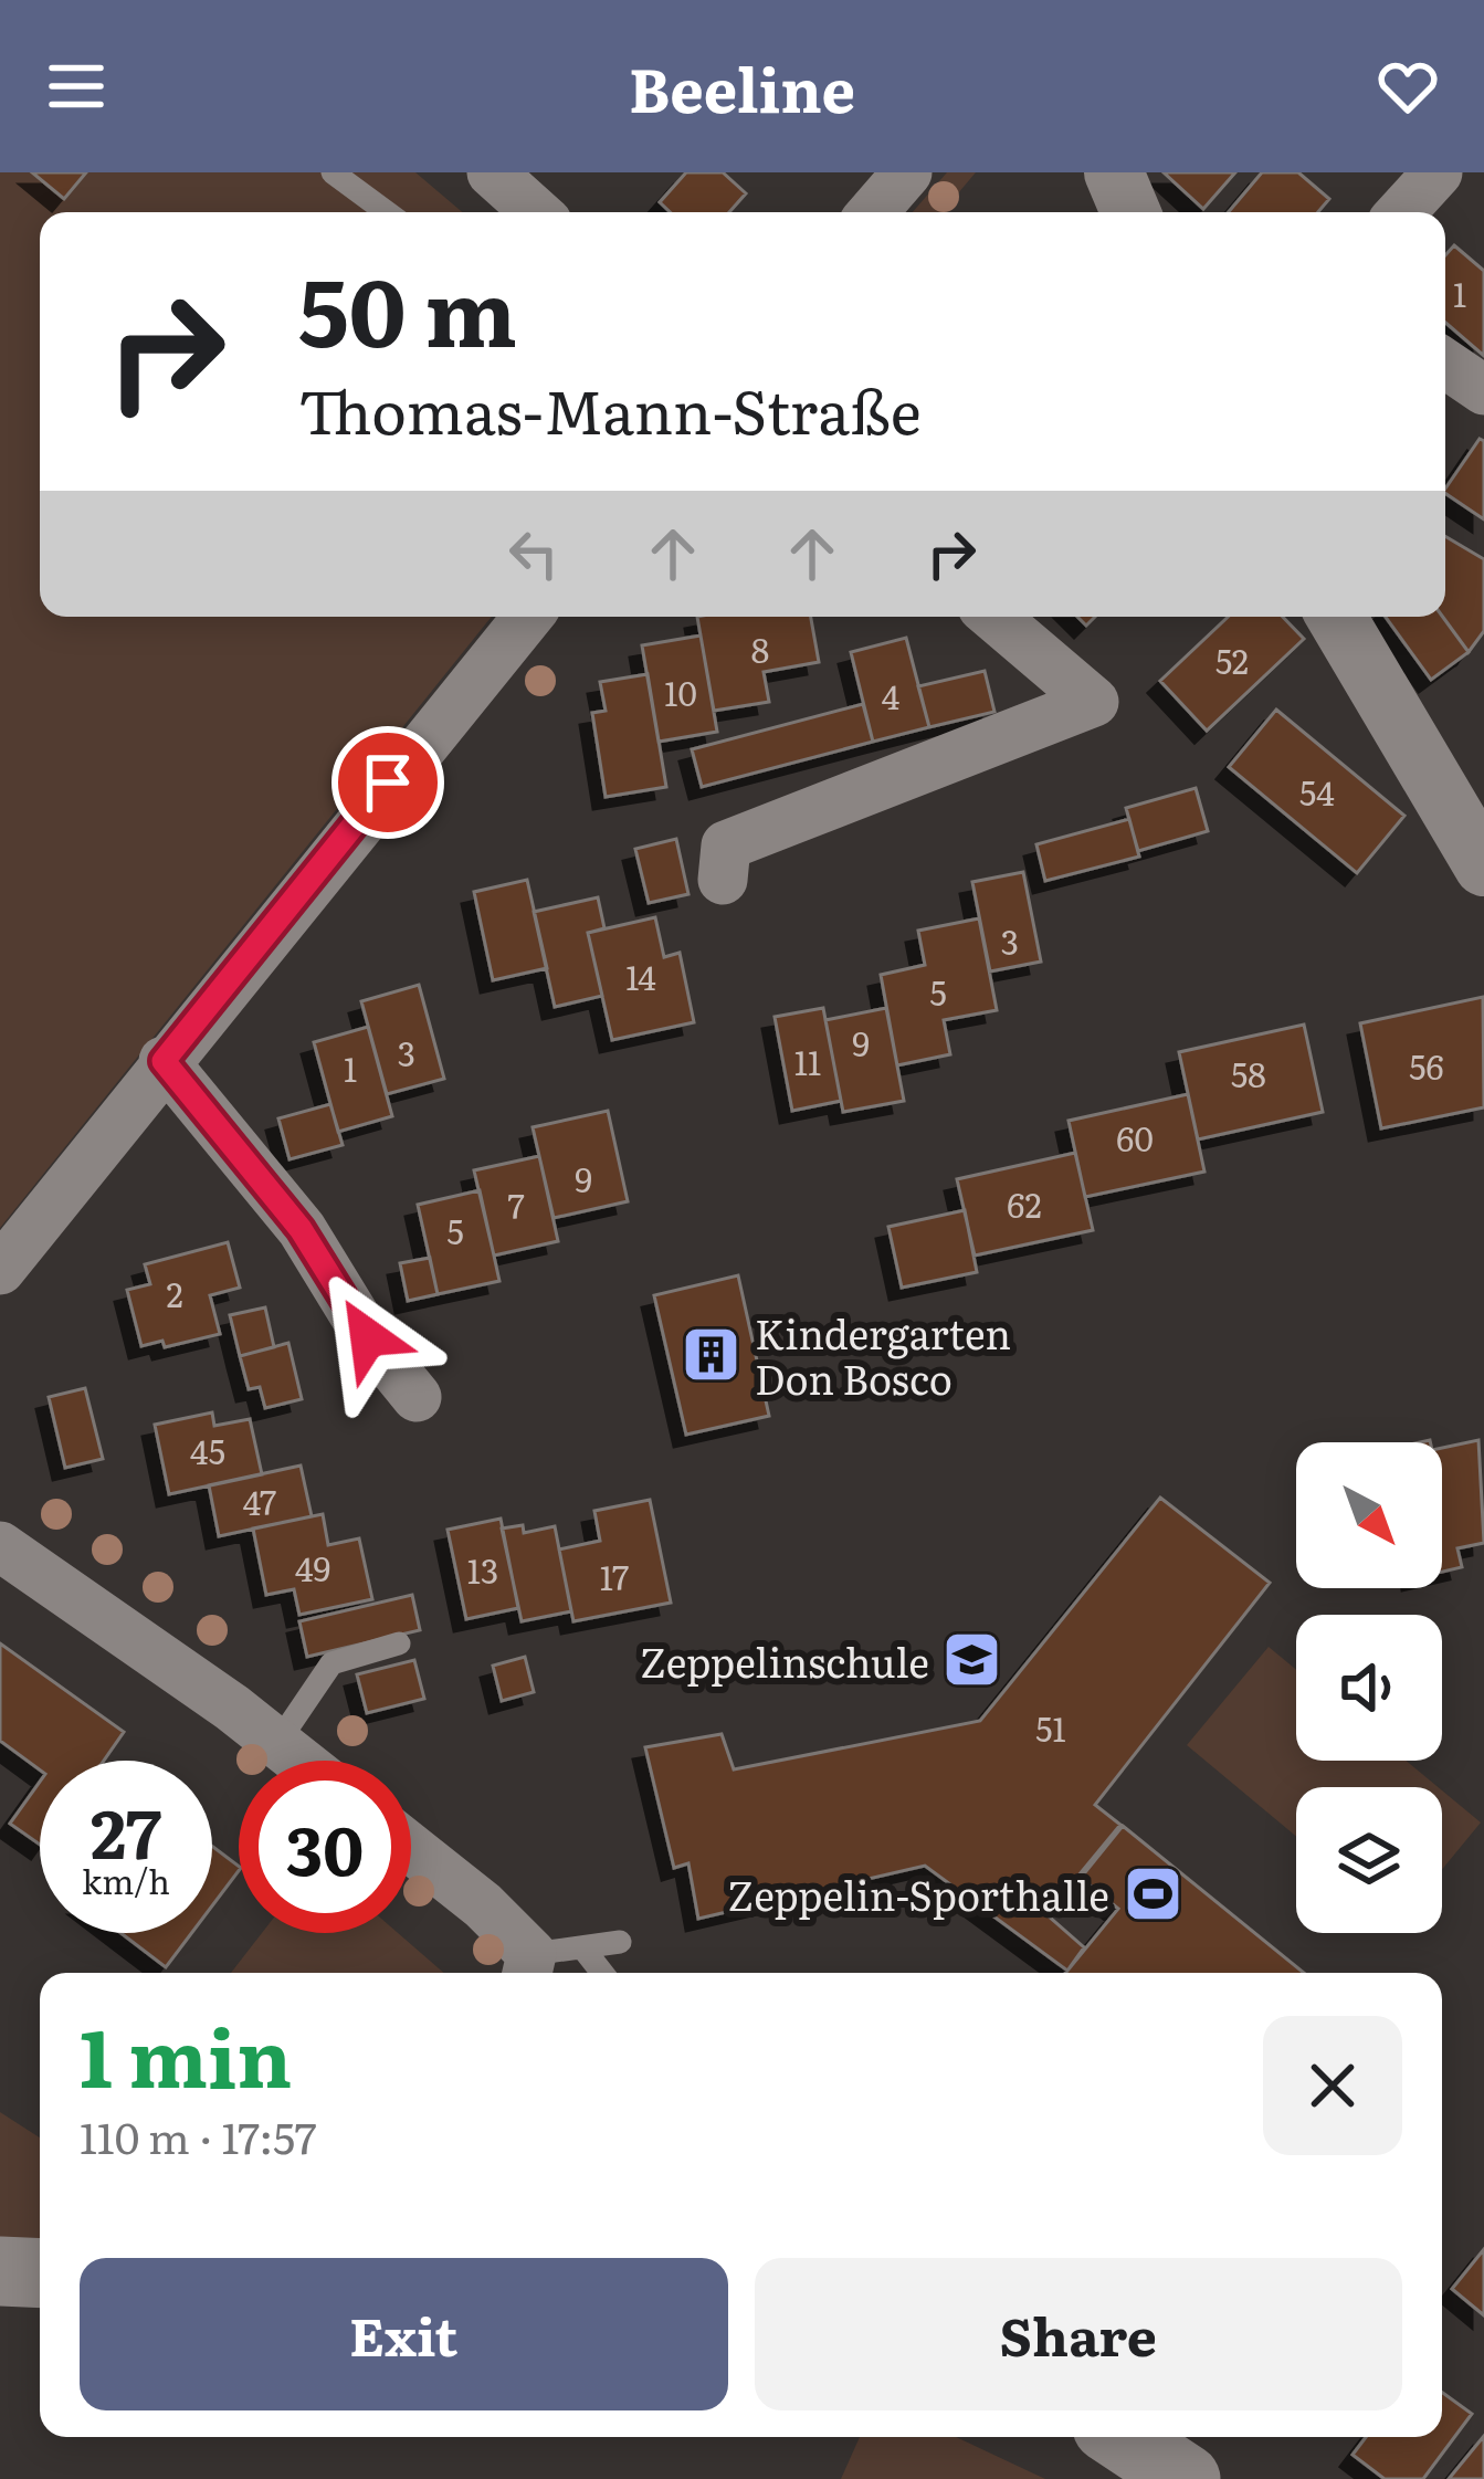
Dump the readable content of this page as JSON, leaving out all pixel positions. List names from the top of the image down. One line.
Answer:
{"places":{"building":["Kindergarten Don Bosco"],"school or university":["Zeppelinschule"],"sports":["Zeppelin-Sporthalle"]},"house_numbers":["1","8","52","10","4","54","3","14","5","9","3","11","56","1","58","60","9","62","7","5","2","45","47","49","13","17","51"],"north":"bottom right","page":{"header":"Beeline","turn":["50 m","Thomas-Mann-Straße"],"speed":"27 km/h","limit":"30","heading":["1 min","110 m · 17:57"],"buttons":["Exit","Share"]}}
